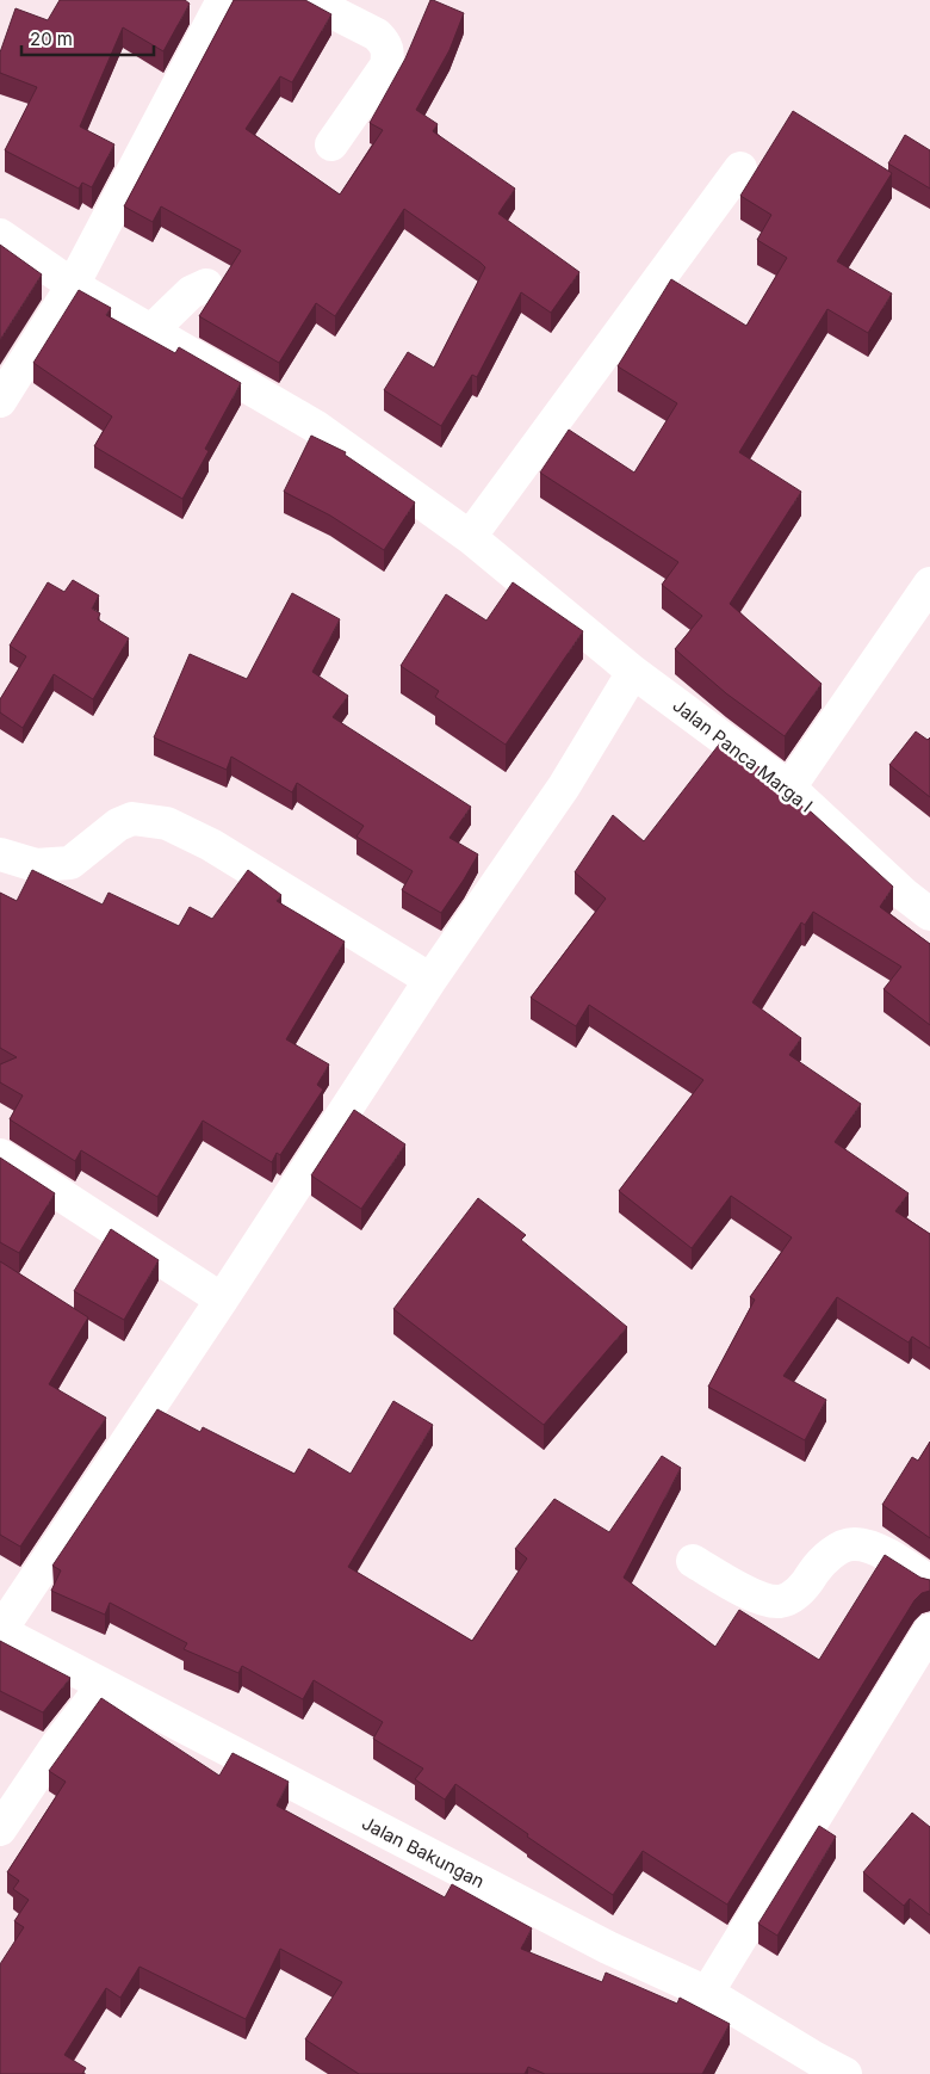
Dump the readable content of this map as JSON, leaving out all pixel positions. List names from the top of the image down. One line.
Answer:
{"streets":{"street":["Jalan Panca Marga I","Jalan Bakungan"]},"scale_bar":"20 m"}
